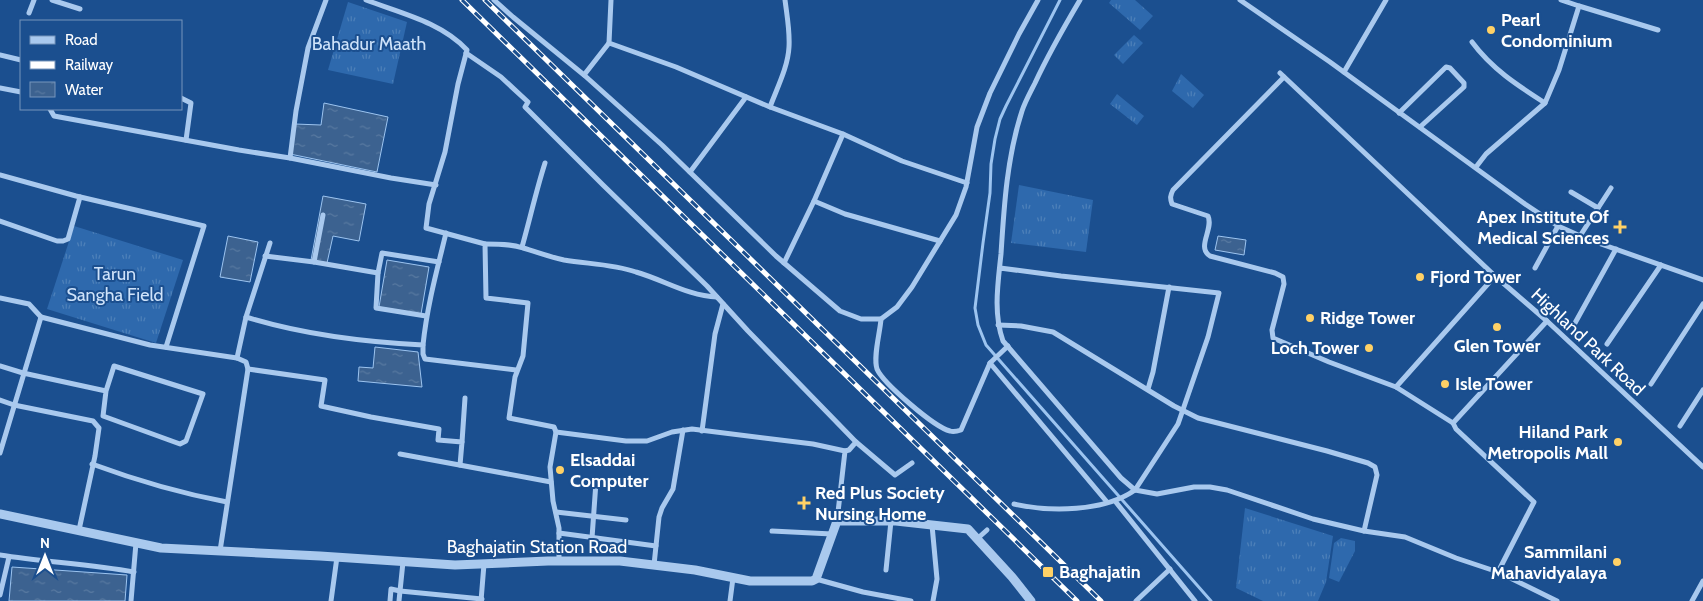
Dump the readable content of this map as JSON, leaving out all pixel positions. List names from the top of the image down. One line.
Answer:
{"streets":{"street":["Highland Park Road","Baghajatin Station Road"]},"parks":["Bahadur Maath","Tarun Sangha Field"],"places":{"other":["Pearl Condominium","Fjord Tower","Ridge Tower","Glen Tower","Loch Tower","Isle Tower","Hiland Park Metropolis Mall","Elsaddai Computer","Sammilani Mahavidyalaya"],"health":["Apex Institute Of Medical Sciences","Red Plus Society Nursing Home"],"transit":["Baghajatin"]},"legend":["Road","Railway","Water"],"north":"top"}
